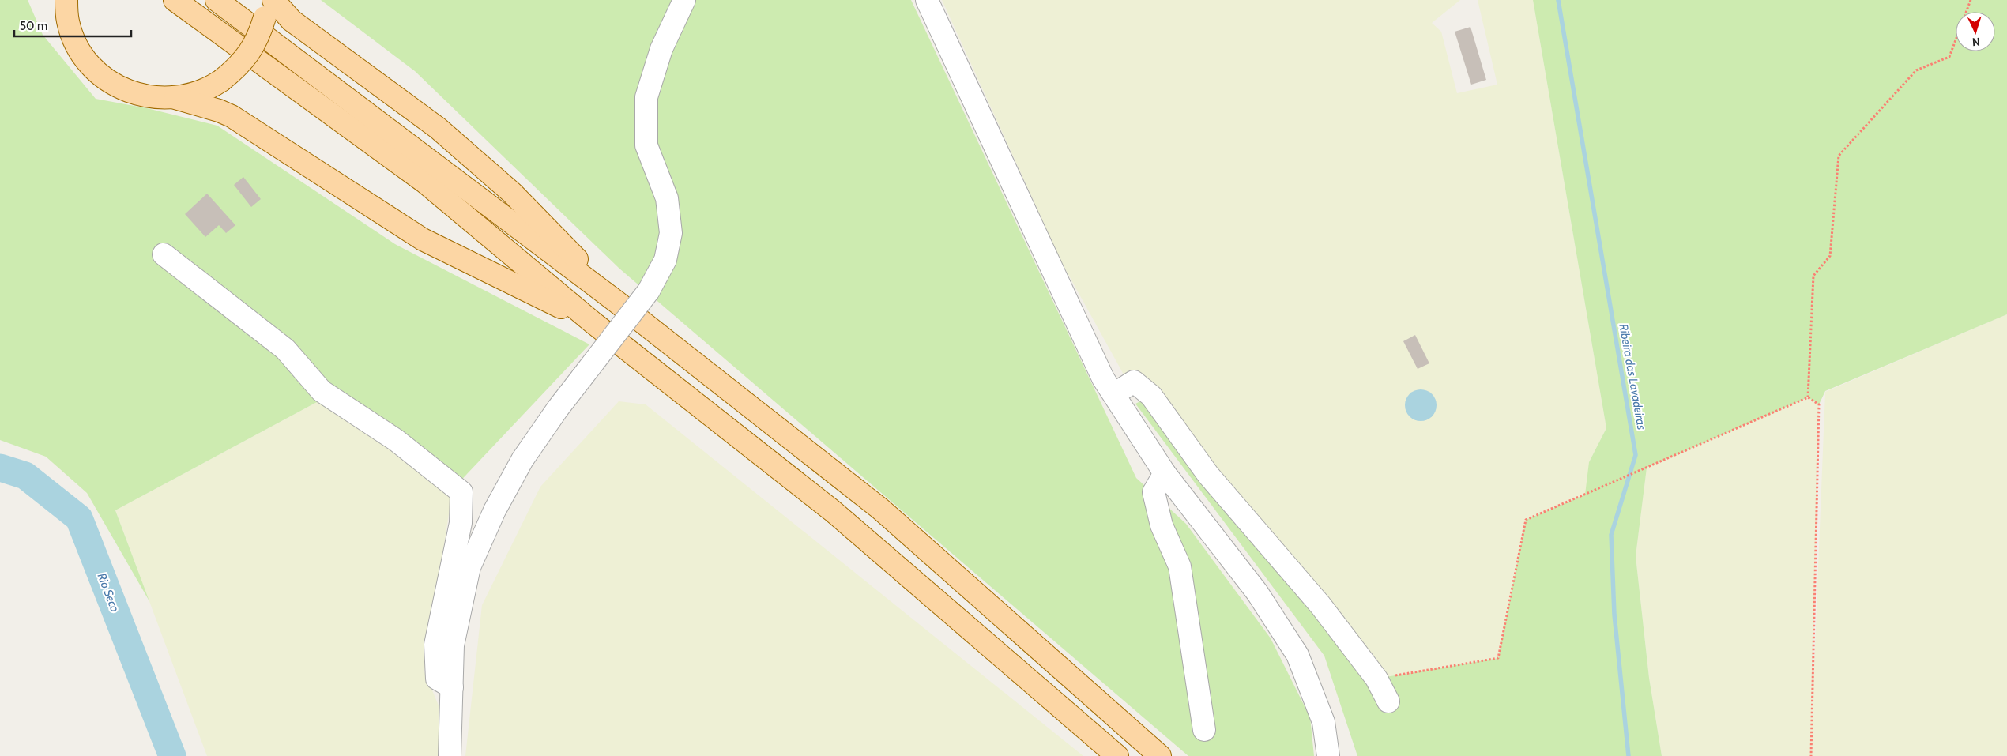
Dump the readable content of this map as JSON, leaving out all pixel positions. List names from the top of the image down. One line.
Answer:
{"water":["Ribeira das Lavadeiras","Rio Seco"],"scale_bar":"50 m","north":"bottom"}
